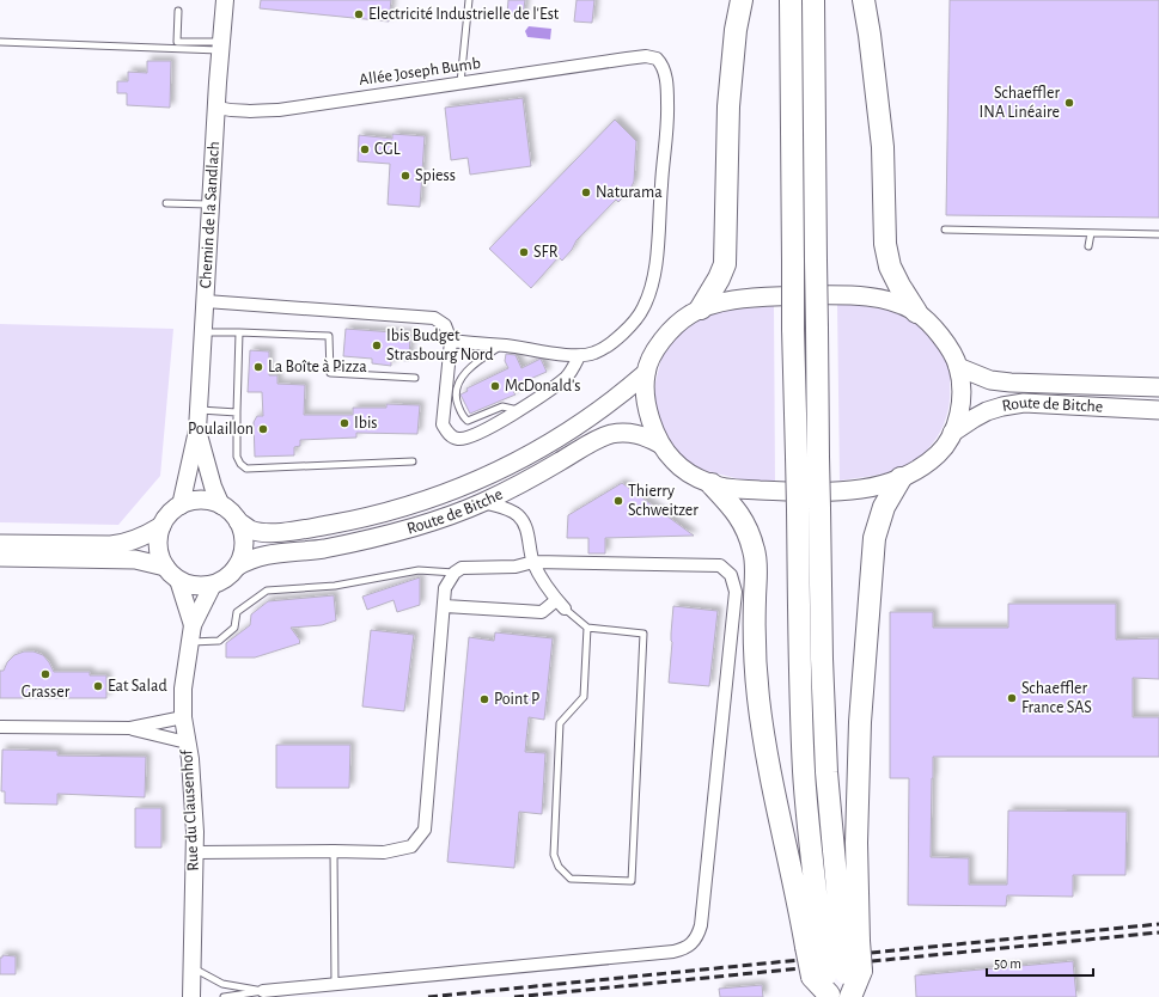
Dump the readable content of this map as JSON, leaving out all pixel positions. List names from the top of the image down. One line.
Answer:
{"streets":{"main road":["Route de Bitche"],"street":["Allée Joseph Bumb","Chemin de la Sandlach","Rue du Clausenhof"]},"crossings":[["Allée Joseph Bumb","Chemin de la Sandlach"],["Chemin de la Sandlach","Route de Bitche"],["Chemin de la Sandlach","Rue du Clausenhof"],["Route de Bitche","Rue du Clausenhof"]],"places":["Electricité Industrielle de l'Est","Schaeffler INA Linéaire","CGL","Spiess","Naturama","SFR","Ibis Budget Strasbourg Nord","La Boîte à Pizza","McDonald's","Ibis","Poulaillon","Thierry Schweitzer","Grasser","Eat Salad","Schaeffler France SAS","Point P"],"scale_bar":"50 m"}
